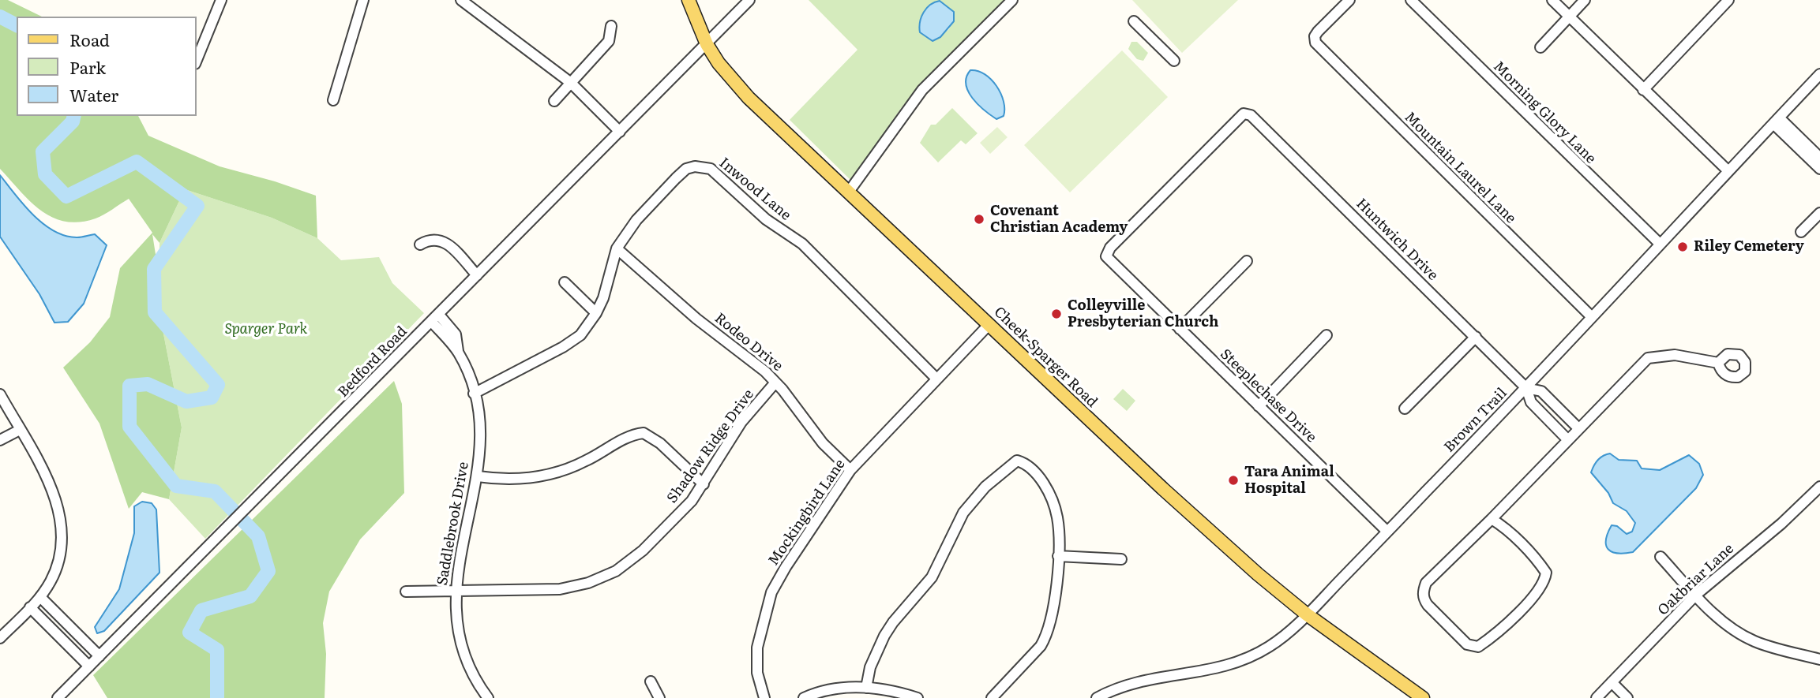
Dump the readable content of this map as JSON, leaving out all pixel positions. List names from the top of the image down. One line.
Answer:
{"streets":{"main road":["Cheek-Sparger Road"],"street":["Morning Glory Lane","Mountain Laurel Lane","Inwood Lane","Huntwich Drive","Rodeo Drive","Bedford Road","Steeplechase Drive","Brown Trail","Shadow Ridge Drive","Mockingbird Lane","Saddlebrook Drive","Oakbriar Lane"]},"crossings":[["Morning Glory Lane","Brown Trail"],["Mountain Laurel Lane","Brown Trail"],["Inwood Lane","Rodeo Drive"],["Inwood Lane","Mockingbird Lane"],["Inwood Lane","Saddlebrook Drive"],["Huntwich Drive","Steeplechase Drive"],["Huntwich Drive","Brown Trail"],["Rodeo Drive","Shadow Ridge Drive"],["Rodeo Drive","Mockingbird Lane"],["Cheek-Sparger Road","Bedford Road"],["Cheek-Sparger Road","Brown Trail"],["Cheek-Sparger Road","Mockingbird Lane"],["Bedford Road","Saddlebrook Drive"],["Steeplechase Drive","Brown Trail"],["Shadow Ridge Drive","Saddlebrook Drive"]],"parks":["Sparger Park"],"places":["Covenant Christian Academy","Riley Cemetery","Colleyville Presbyterian Church","Tara Animal Hospital"],"legend":["Road","Park","Water"]}
